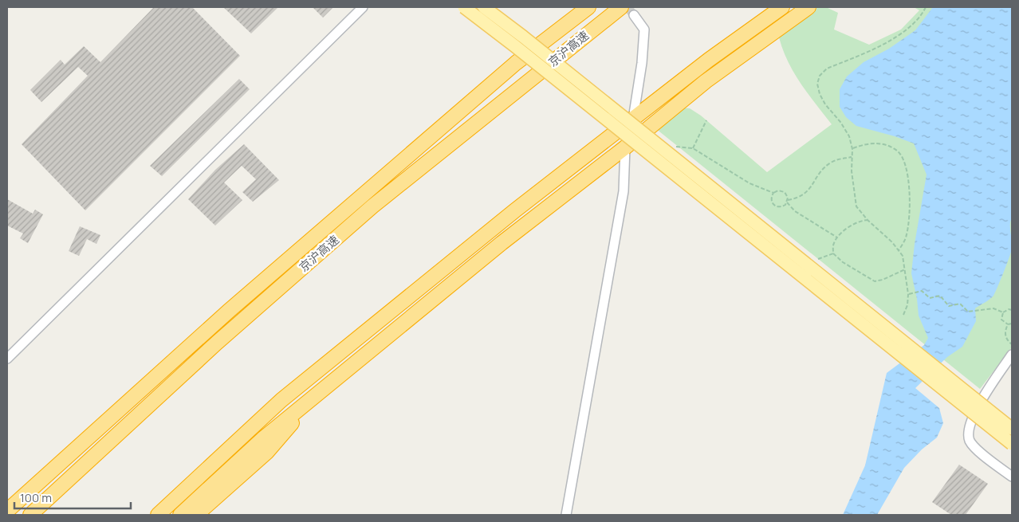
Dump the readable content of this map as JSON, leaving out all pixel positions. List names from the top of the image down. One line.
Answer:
{"streets":{"highway":["京沪高速"]},"scale_bar":"100 m"}
